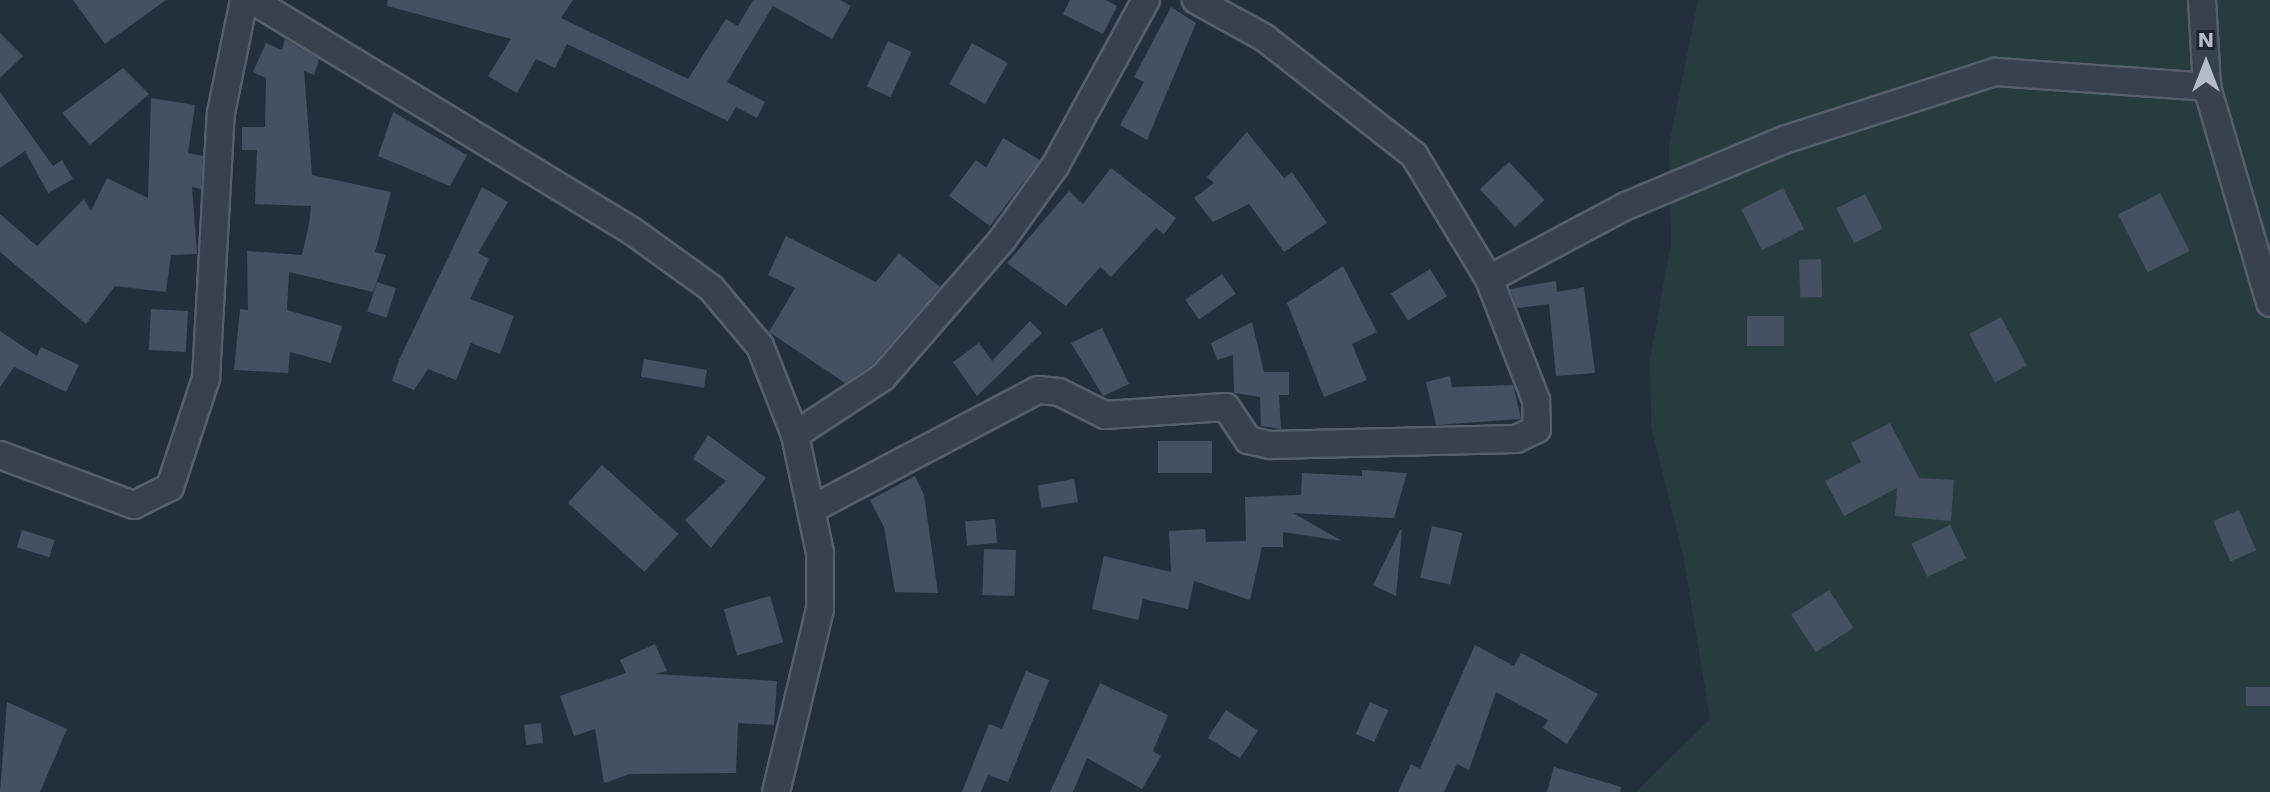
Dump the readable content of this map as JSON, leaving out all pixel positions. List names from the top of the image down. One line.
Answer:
{"north":"top"}
